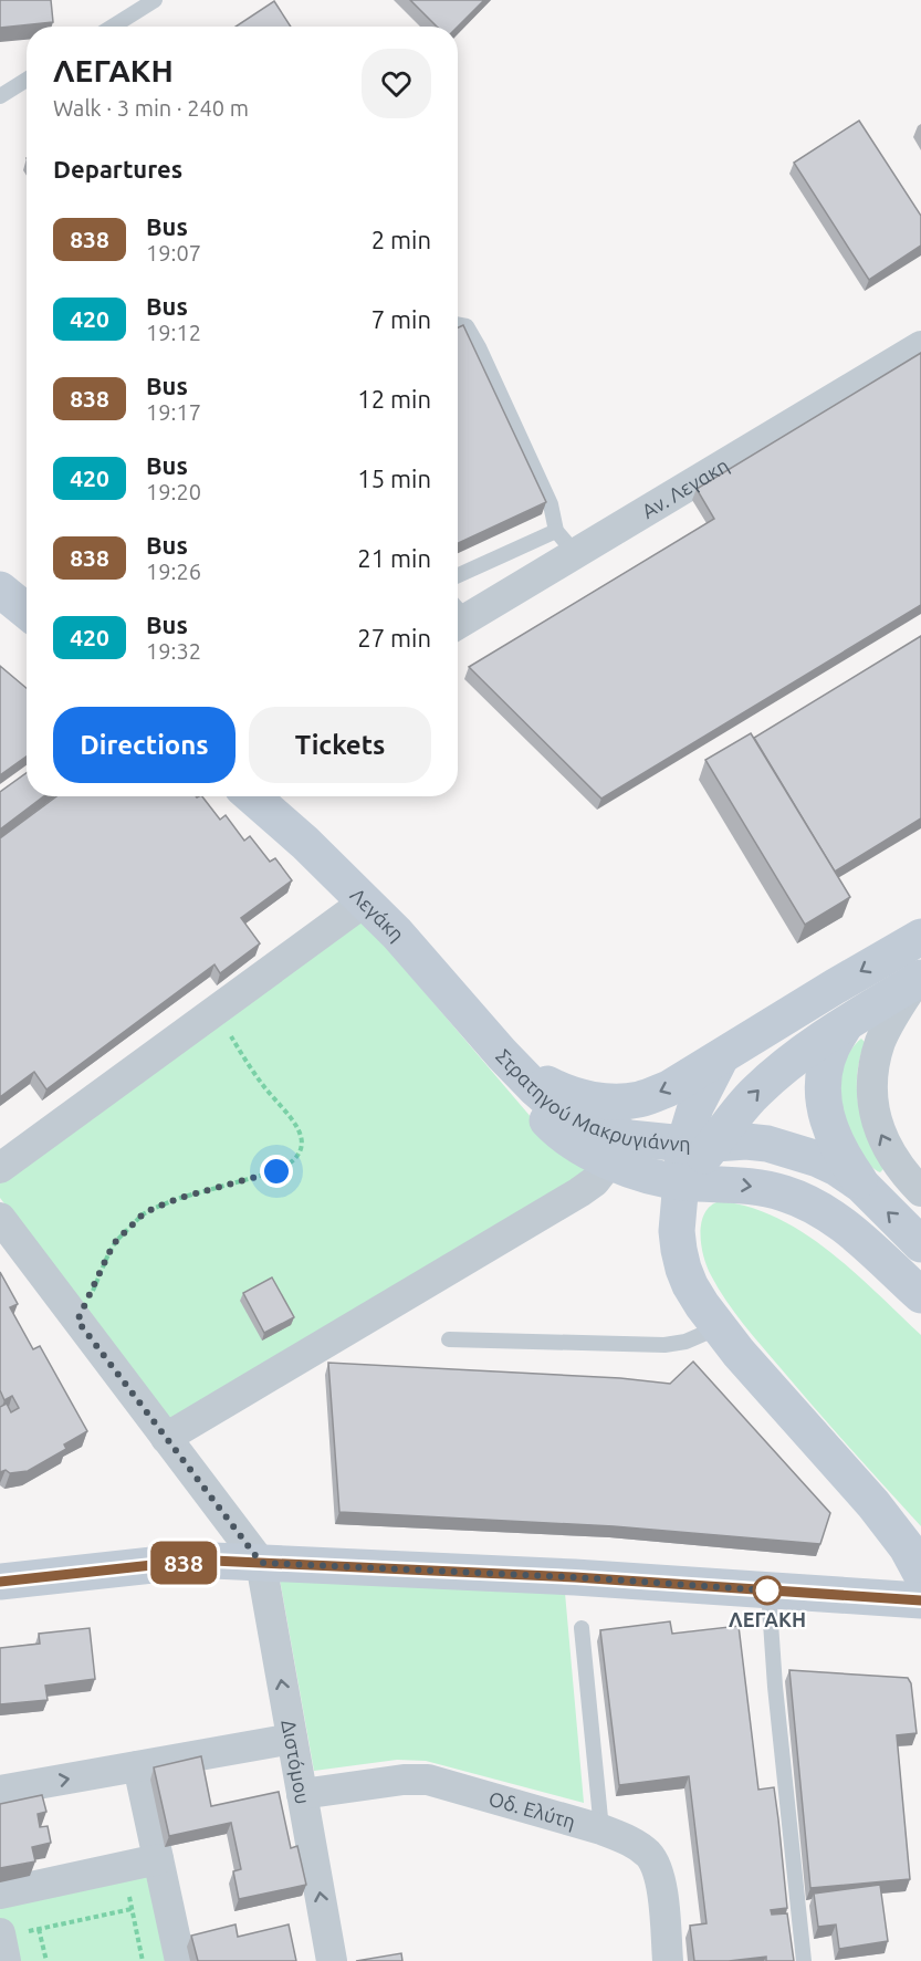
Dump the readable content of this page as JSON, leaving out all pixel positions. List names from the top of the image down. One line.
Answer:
{"streets":{"street":["Αν. Λεγακη","Λεγάκη","Στρατηγού Μακρυγιάννη","Διστόμου","Οδ. Ελύτη"]},"crossings":[["Λεγάκη","Στρατηγού Μακρυγιάννη"],["Διστόμου","Οδ. Ελύτη"]],"places":["ΛΕΓΑΚΗ"],"lines":["bus line 838"],"page":{"on_map":"838","heading":[["ΛΕΓΑΚΗ","Walk · 3 min · 240 m"],"Departures"],"list":[{"mark":"838","name":"Bus","note":"19:07","value":"2 min"},{"mark":"420","name":"Bus","note":"19:12","value":"7 min"},{"mark":"838","name":"Bus","note":"19:17","value":"12 min"},{"mark":"420","name":"Bus","note":"19:20","value":"15 min"},{"mark":"838","name":"Bus","note":"19:26","value":"21 min"},{"mark":"420","name":"Bus","note":"19:32","value":"27 min"}],"buttons":["Directions","Tickets"]}}
